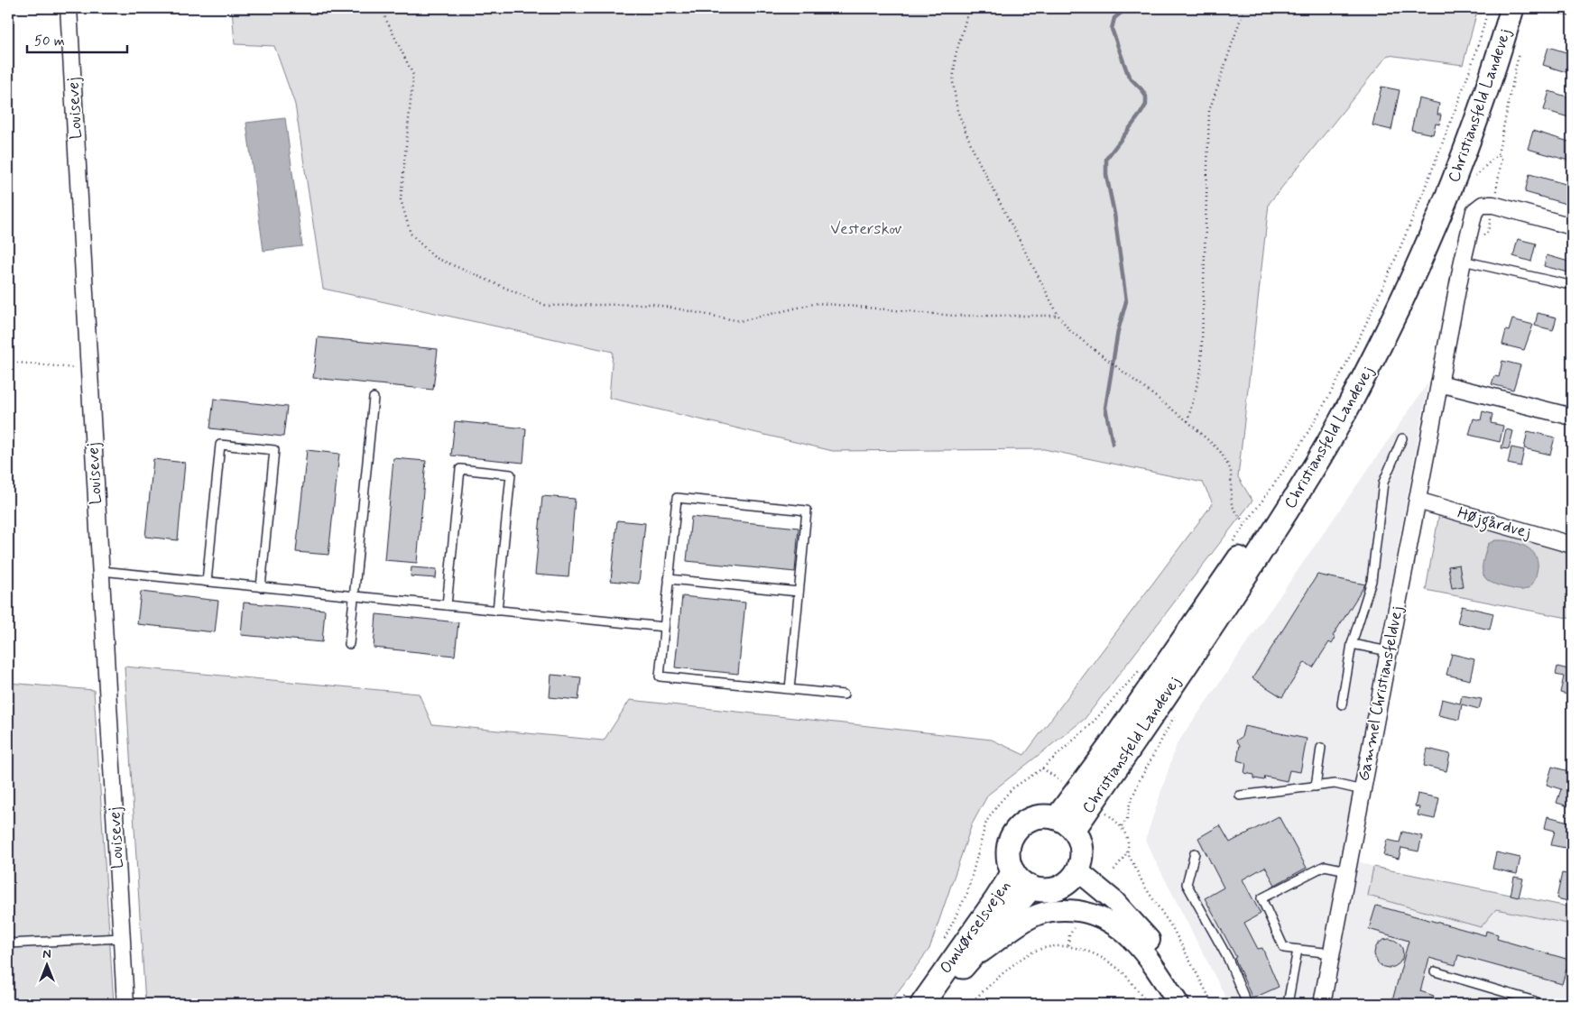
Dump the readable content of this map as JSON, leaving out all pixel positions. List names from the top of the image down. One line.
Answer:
{"streets":{"main road":["Christiansfeld Landevej","Omkørselsvejen"],"street":["Louisevej","Højgårdvej","Gammel Christiansfeldvej"]},"crossings":[["Christiansfeld Landevej","Omkørselsvejen"],["Højgårdvej","Gammel Christiansfeldvej"]],"parks":["Vesterskov"],"scale_bar":"50 m","north":"top"}
